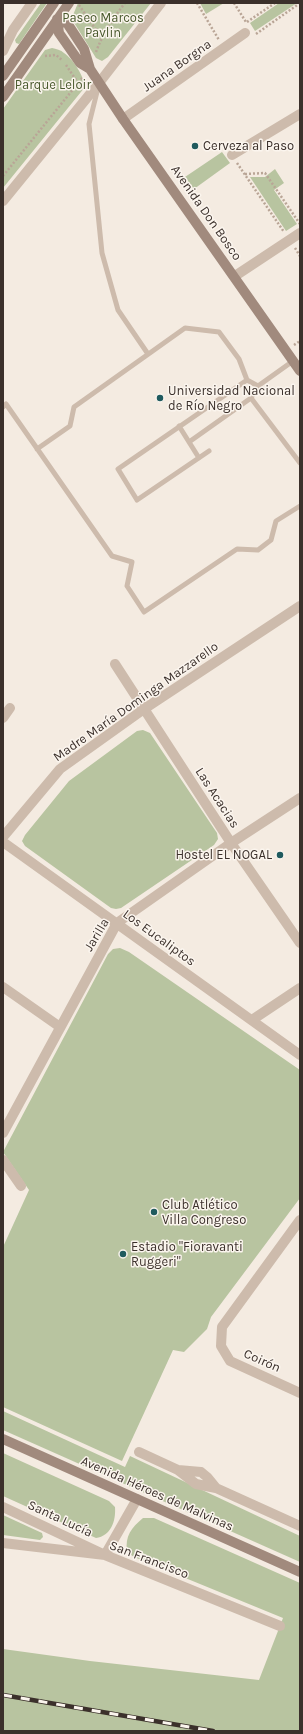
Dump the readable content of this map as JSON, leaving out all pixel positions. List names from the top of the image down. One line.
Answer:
{"streets":{"main road":["Avenida Don Bosco","Avenida Héroes de Malvinas"],"street":["Juana Borgna","Madre María Dominga Mazzarello","Las Acacias","Jarilla","Los Eucaliptos","Coirón","Santa Lucía","San Francisco"]},"crossings":[["Juana Borgna","Avenida Don Bosco"],["Madre María Dominga Mazzarello","Las Acacias"],["Las Acacias","Jarilla"],["Jarilla","Los Eucaliptos"],["Santa Lucía","San Francisco"]],"parks":["Paseo Marcos Pavlin","Parque Leloir"],"places":["Cerveza al Paso","Universidad Nacional de Río Negro","Hostel EL NOGAL","Club Atlético Villa Congreso","Estadio \"Fioravanti Ruggeri\""]}
